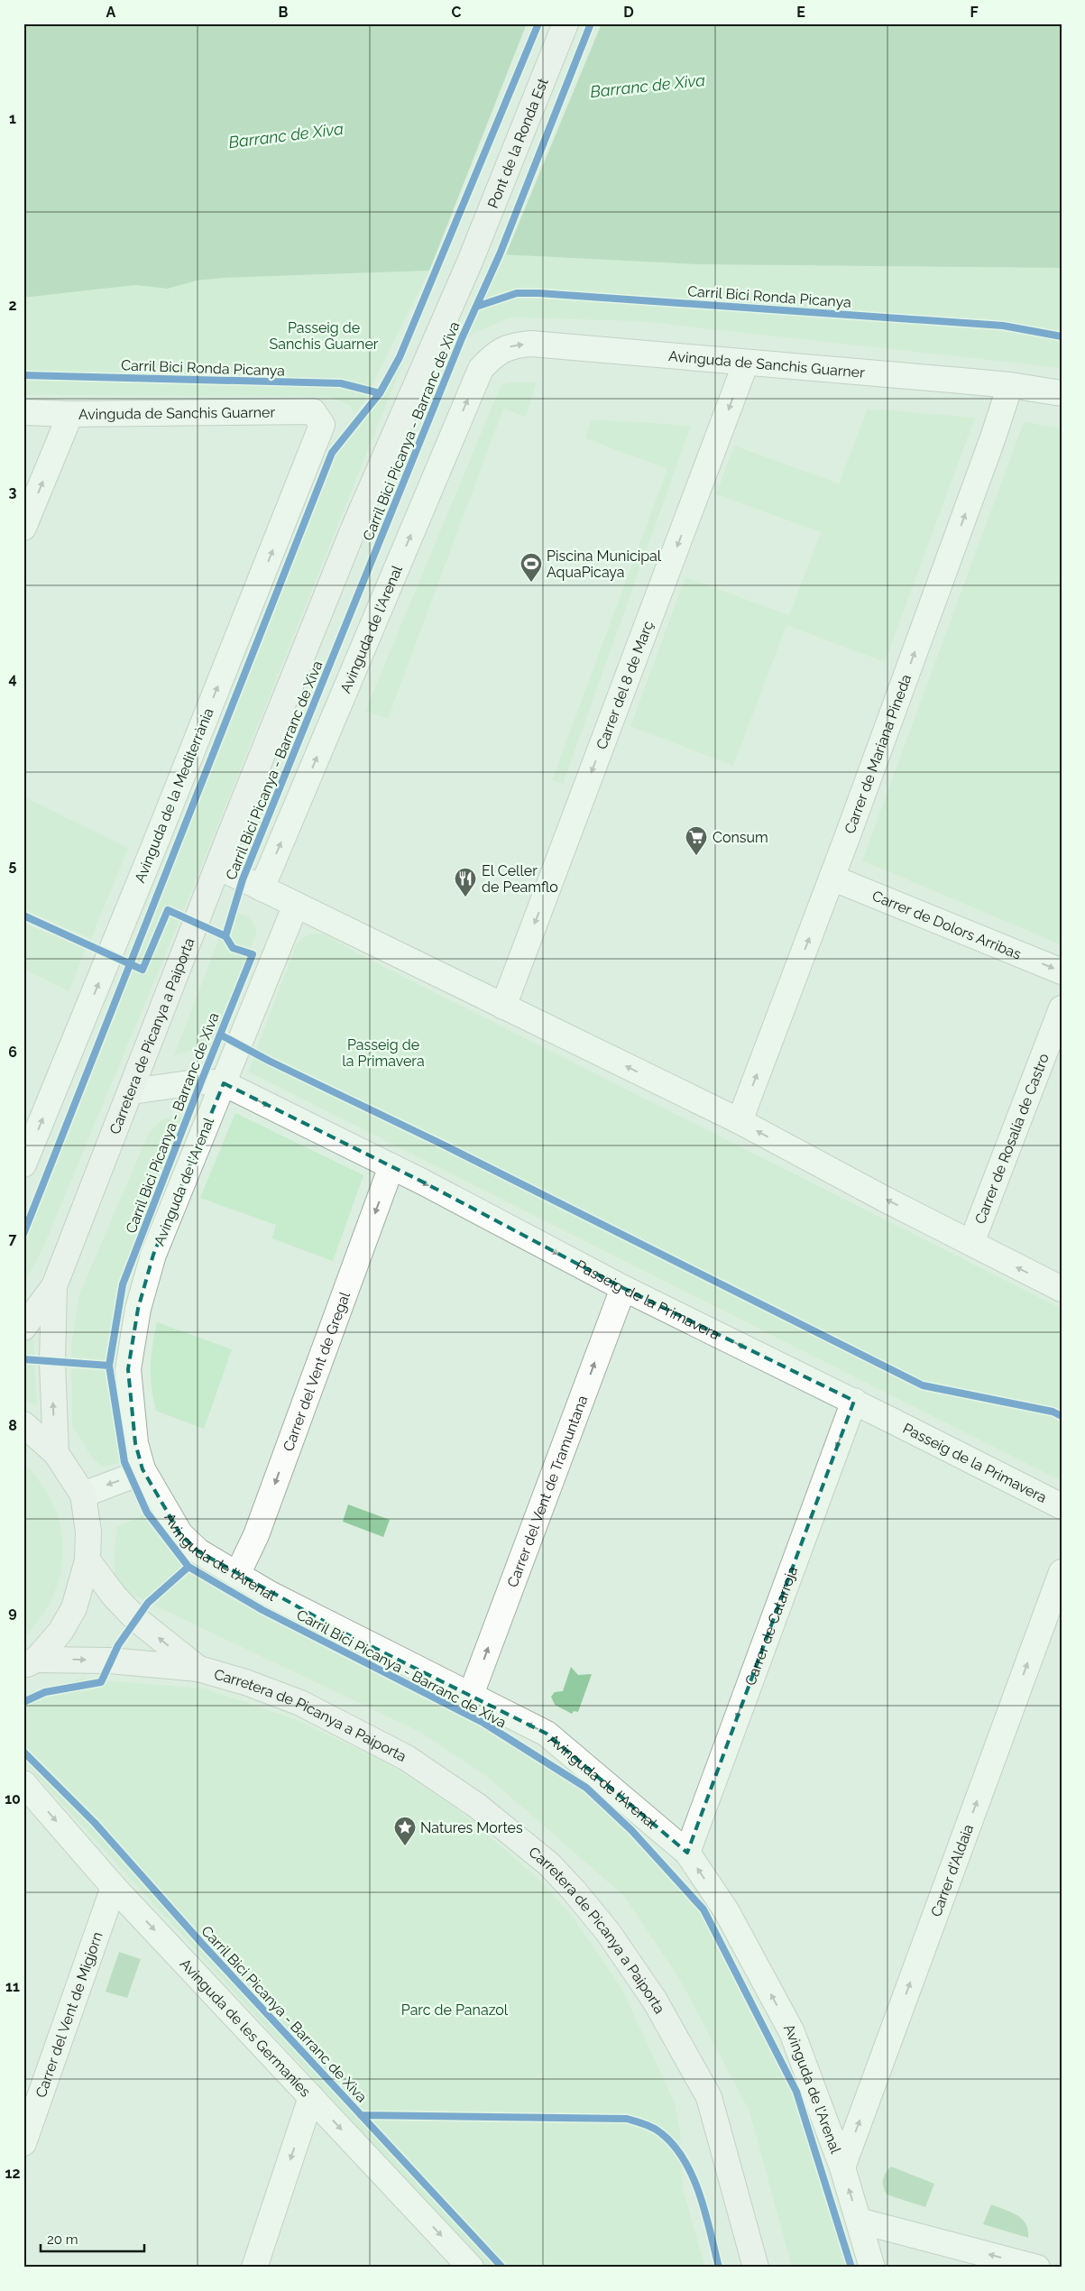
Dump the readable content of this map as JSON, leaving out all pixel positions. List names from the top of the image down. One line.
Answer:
{"streets":{"street":["Pont de la Ronda Est","Avinguda de Sanchis Guarner","Avinguda de l'Arenal","Carrer del 8 de Març","Carrer de Mariana Pineda","Avinguda de la Mediterrània","Carrer de Dolors Arribas","Carretera de Picanya a Paiporta","Carrer de Rosalía de Castro","Passeig de la Primavera","Carrer del Vent de Gregal","Carrer del Vent de Tramuntana","Carrer de Catarroja","Carrer d'Aldaia","Carrer del Vent de Migjorn","Avinguda de les Germanies"],"cycle path":["Carril Bici Ronda Picanya","Carril Bici Picanya - Barranc de Xiva"]},"crossings":[["Pont de la Ronda Est","Carretera de Picanya a Paiporta"],["Avinguda de Sanchis Guarner","Avinguda de l'Arenal"],["Avinguda de Sanchis Guarner","Carrer del 8 de Març"],["Avinguda de Sanchis Guarner","Carrer de Mariana Pineda"],["Avinguda de Sanchis Guarner","Avinguda de la Mediterrània"],["Avinguda de l'Arenal","Passeig de la Primavera"],["Avinguda de l'Arenal","Carrer del Vent de Gregal"],["Avinguda de l'Arenal","Carrer del Vent de Tramuntana"],["Avinguda de l'Arenal","Carrer de Catarroja"],["Avinguda de l'Arenal","Carrer d'Aldaia"],["Carrer de Mariana Pineda","Carrer de Dolors Arribas"],["Carretera de Picanya a Paiporta","Passeig de la Primavera"],["Passeig de la Primavera","Carrer del Vent de Gregal"],["Passeig de la Primavera","Carrer del Vent de Tramuntana"],["Passeig de la Primavera","Carrer de Catarroja"],["Carrer del Vent de Migjorn","Avinguda de les Germanies"]],"one_way":["Avinguda de l'Arenal","Carrer del 8 de Març","Carrer de Mariana Pineda","Avinguda de la Mediterrània","Carrer de Dolors Arribas","Carrer del Vent de Gregal","Carrer del Vent de Tramuntana","Carrer de Catarroja","Carrer d'Aldaia","Avinguda de les Germanies"],"water":["Barranc de Xiva"],"parks":["Passeig de Sanchis Guarner","Passeig de la Primavera","Parc de Panazol"],"places":{"sports":["Piscina Municipal AquaPicaya"],"supermarket":["Consum"],"restaurant":["El Celler de Peamflo"],"place":["Natures Mortes"]},"scale_bar":"20 m","grid":{"columns":["A","B","C","D","E","F"],"rows":["1","2","3","4","5","6","7","8","9","10","11","12"]}}
